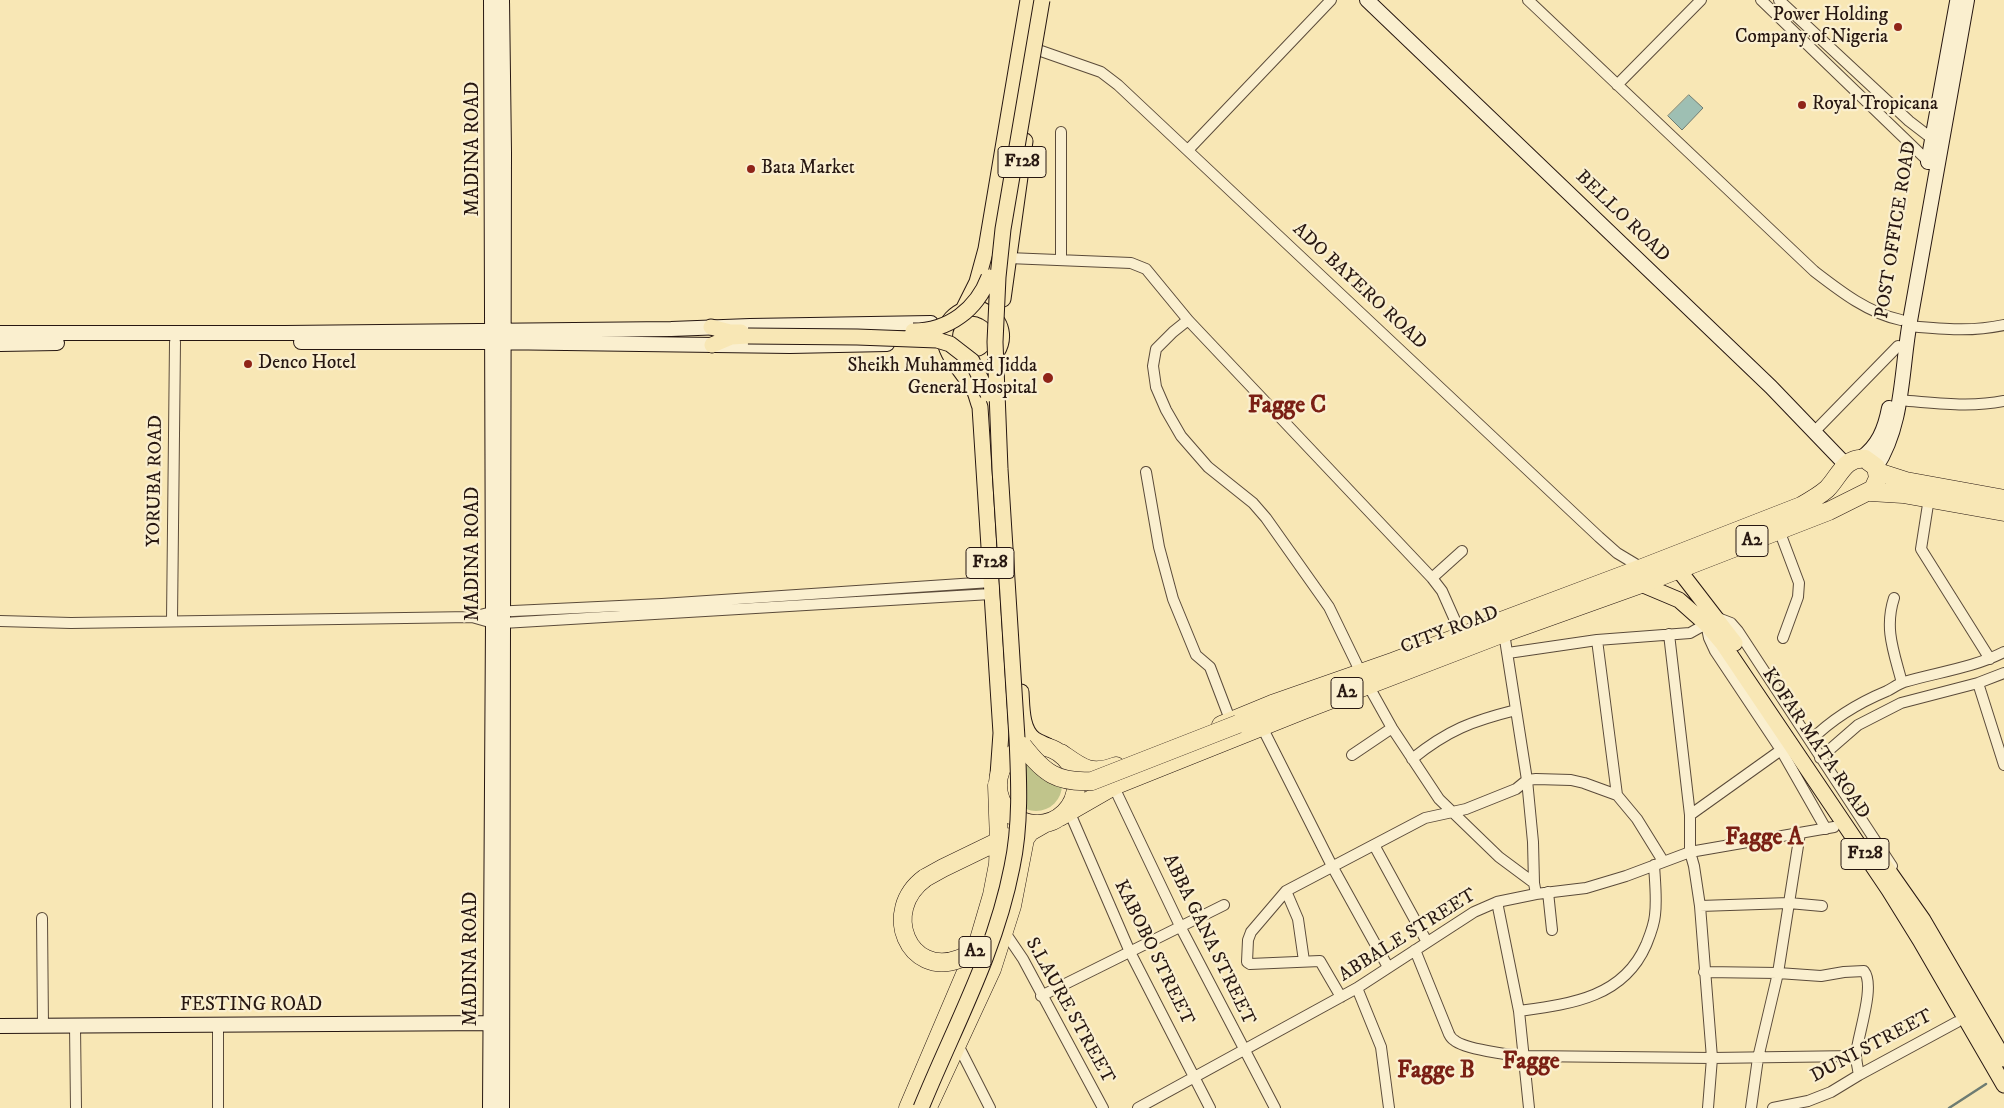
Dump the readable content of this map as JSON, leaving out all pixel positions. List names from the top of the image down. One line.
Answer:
{"streets":{"highway":["A2","CITY ROAD"],"main road":["MADINA ROAD","F128","BELLO ROAD","POST OFFICE ROAD","KOFAR MATA ROAD","FESTING ROAD"],"street":["ADO BAYERO ROAD","YORUBA ROAD","ABBALE STREET","ABBA GANA STREET","KABOBO STREET","S.LAURE STREET","DUNI STREET"]},"crossings":[["MADINA ROAD","FESTING ROAD"],["F128","ADO BAYERO ROAD"],["F128","A2"],["F128","CITY ROAD"],["F128","KABOBO STREET"],["BELLO ROAD","POST OFFICE ROAD"],["BELLO ROAD","CITY ROAD"],["POST OFFICE ROAD","CITY ROAD"],["ADO BAYERO ROAD","CITY ROAD"],["ADO BAYERO ROAD","KOFAR MATA ROAD"],["A2","CITY ROAD"],["A2","KABOBO STREET"],["A2","S.LAURE STREET"],["CITY ROAD","KOFAR MATA ROAD"],["CITY ROAD","ABBA GANA STREET"],["CITY ROAD","KABOBO STREET"],["ABBALE STREET","ABBA GANA STREET"],["ABBALE STREET","KABOBO STREET"]],"districts":["Fagge C","Fagge A","Fagge","Fagge B"],"places":["Power Holding Company of Nigeria","Royal Tropicana","Bata Market","Denco Hotel","Sheikh Muhammed Jidda General Hospital"]}
